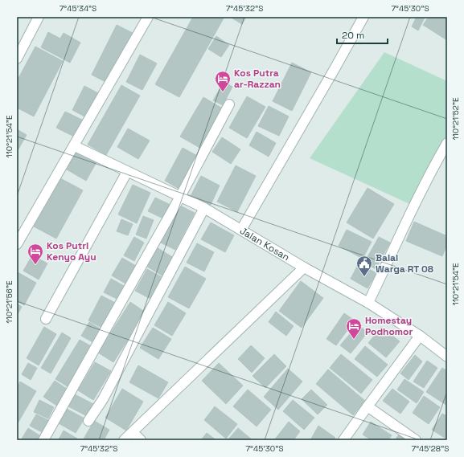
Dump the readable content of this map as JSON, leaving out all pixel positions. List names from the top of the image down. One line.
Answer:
{"streets":{"street":["Jalan Kosan"]},"places":{"hotel":["Kos Putra ar-Razzan","Kos Putri Kenyo Ayu","Homestay Podhomor"],"public building":["Balai Warga RT 08"]},"scale_bar":"20 m","coordinates":["7°45'34\"S","7°45'32\"S","7°45'30\"S","110°21'52\"E","110°21'54\"E","110°21'56\"E","7°45'28\"S"]}
